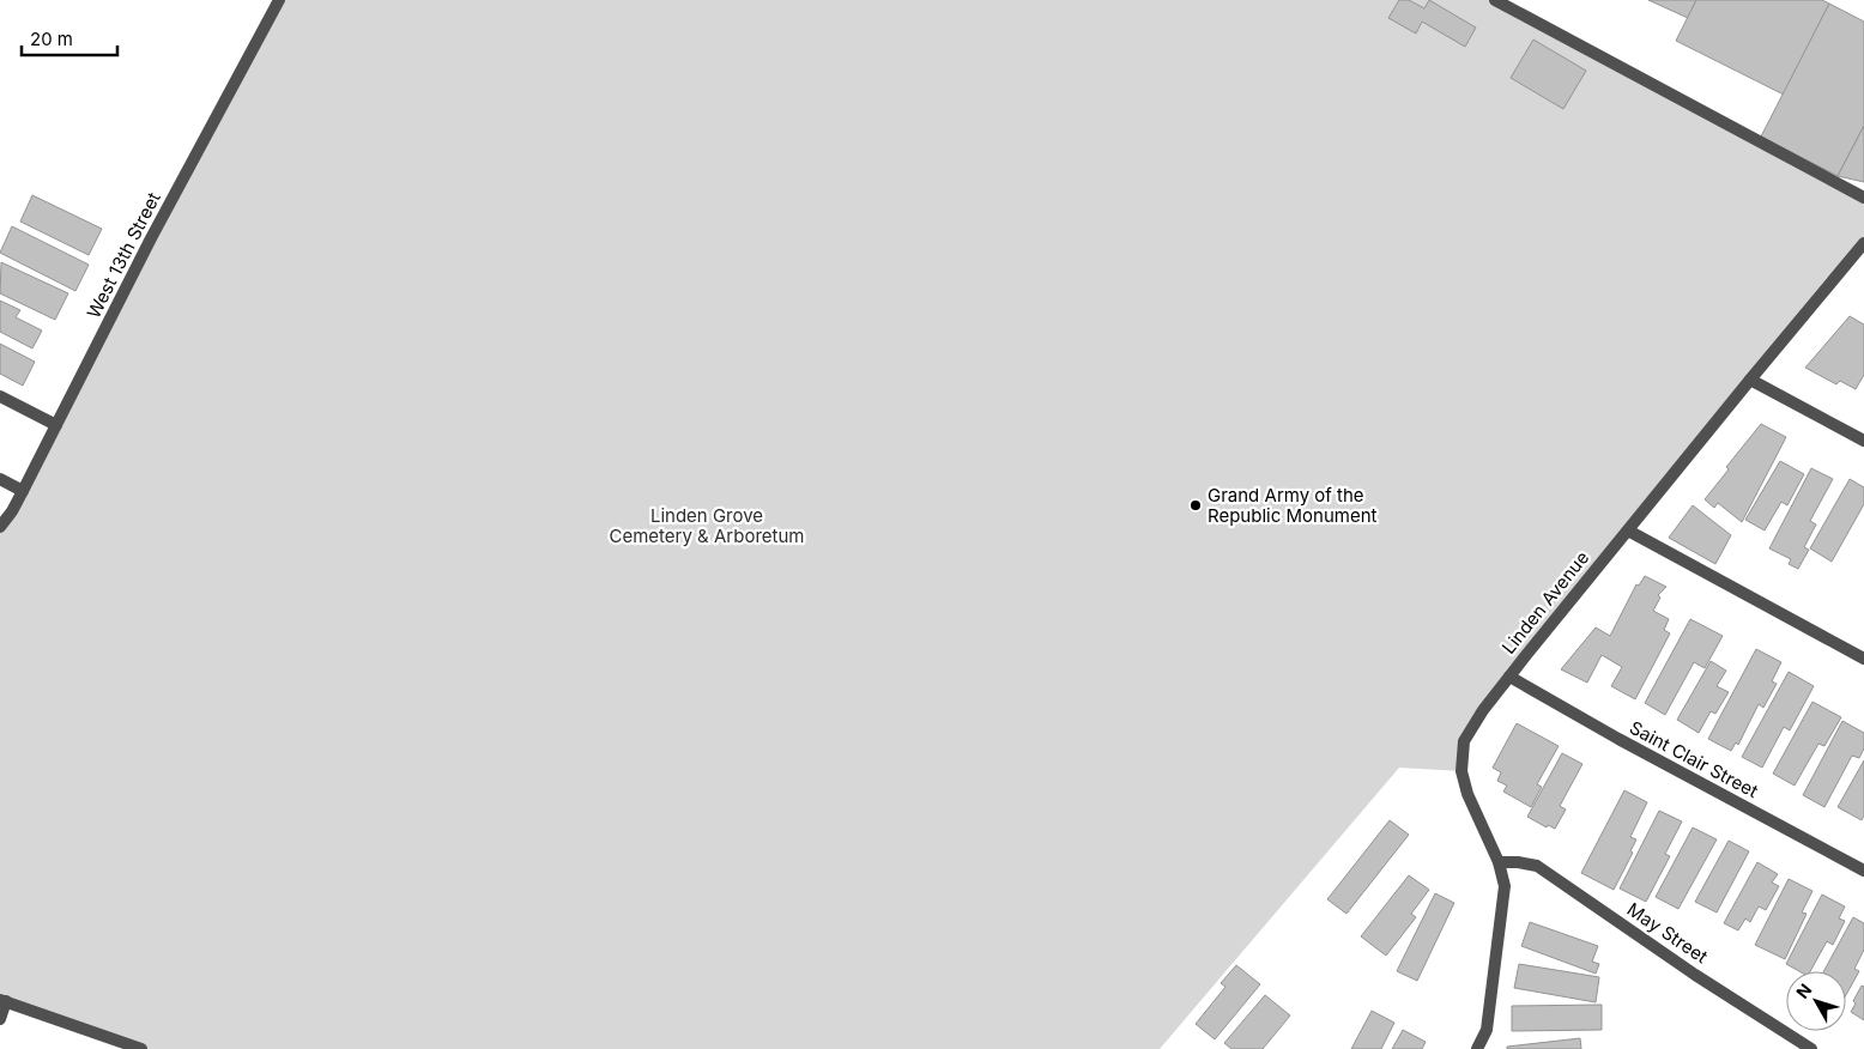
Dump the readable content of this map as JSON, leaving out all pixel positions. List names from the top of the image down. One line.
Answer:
{"streets":{"street":["West 13th Street","Linden Avenue","Saint Clair Street","May Street"]},"crossings":[["Linden Avenue","Saint Clair Street"],["Linden Avenue","May Street"]],"parks":["Linden Grove Cemetery & Arboretum"],"places":["Grand Army of the Republic Monument"],"scale_bar":"20 m","north":"top left"}
